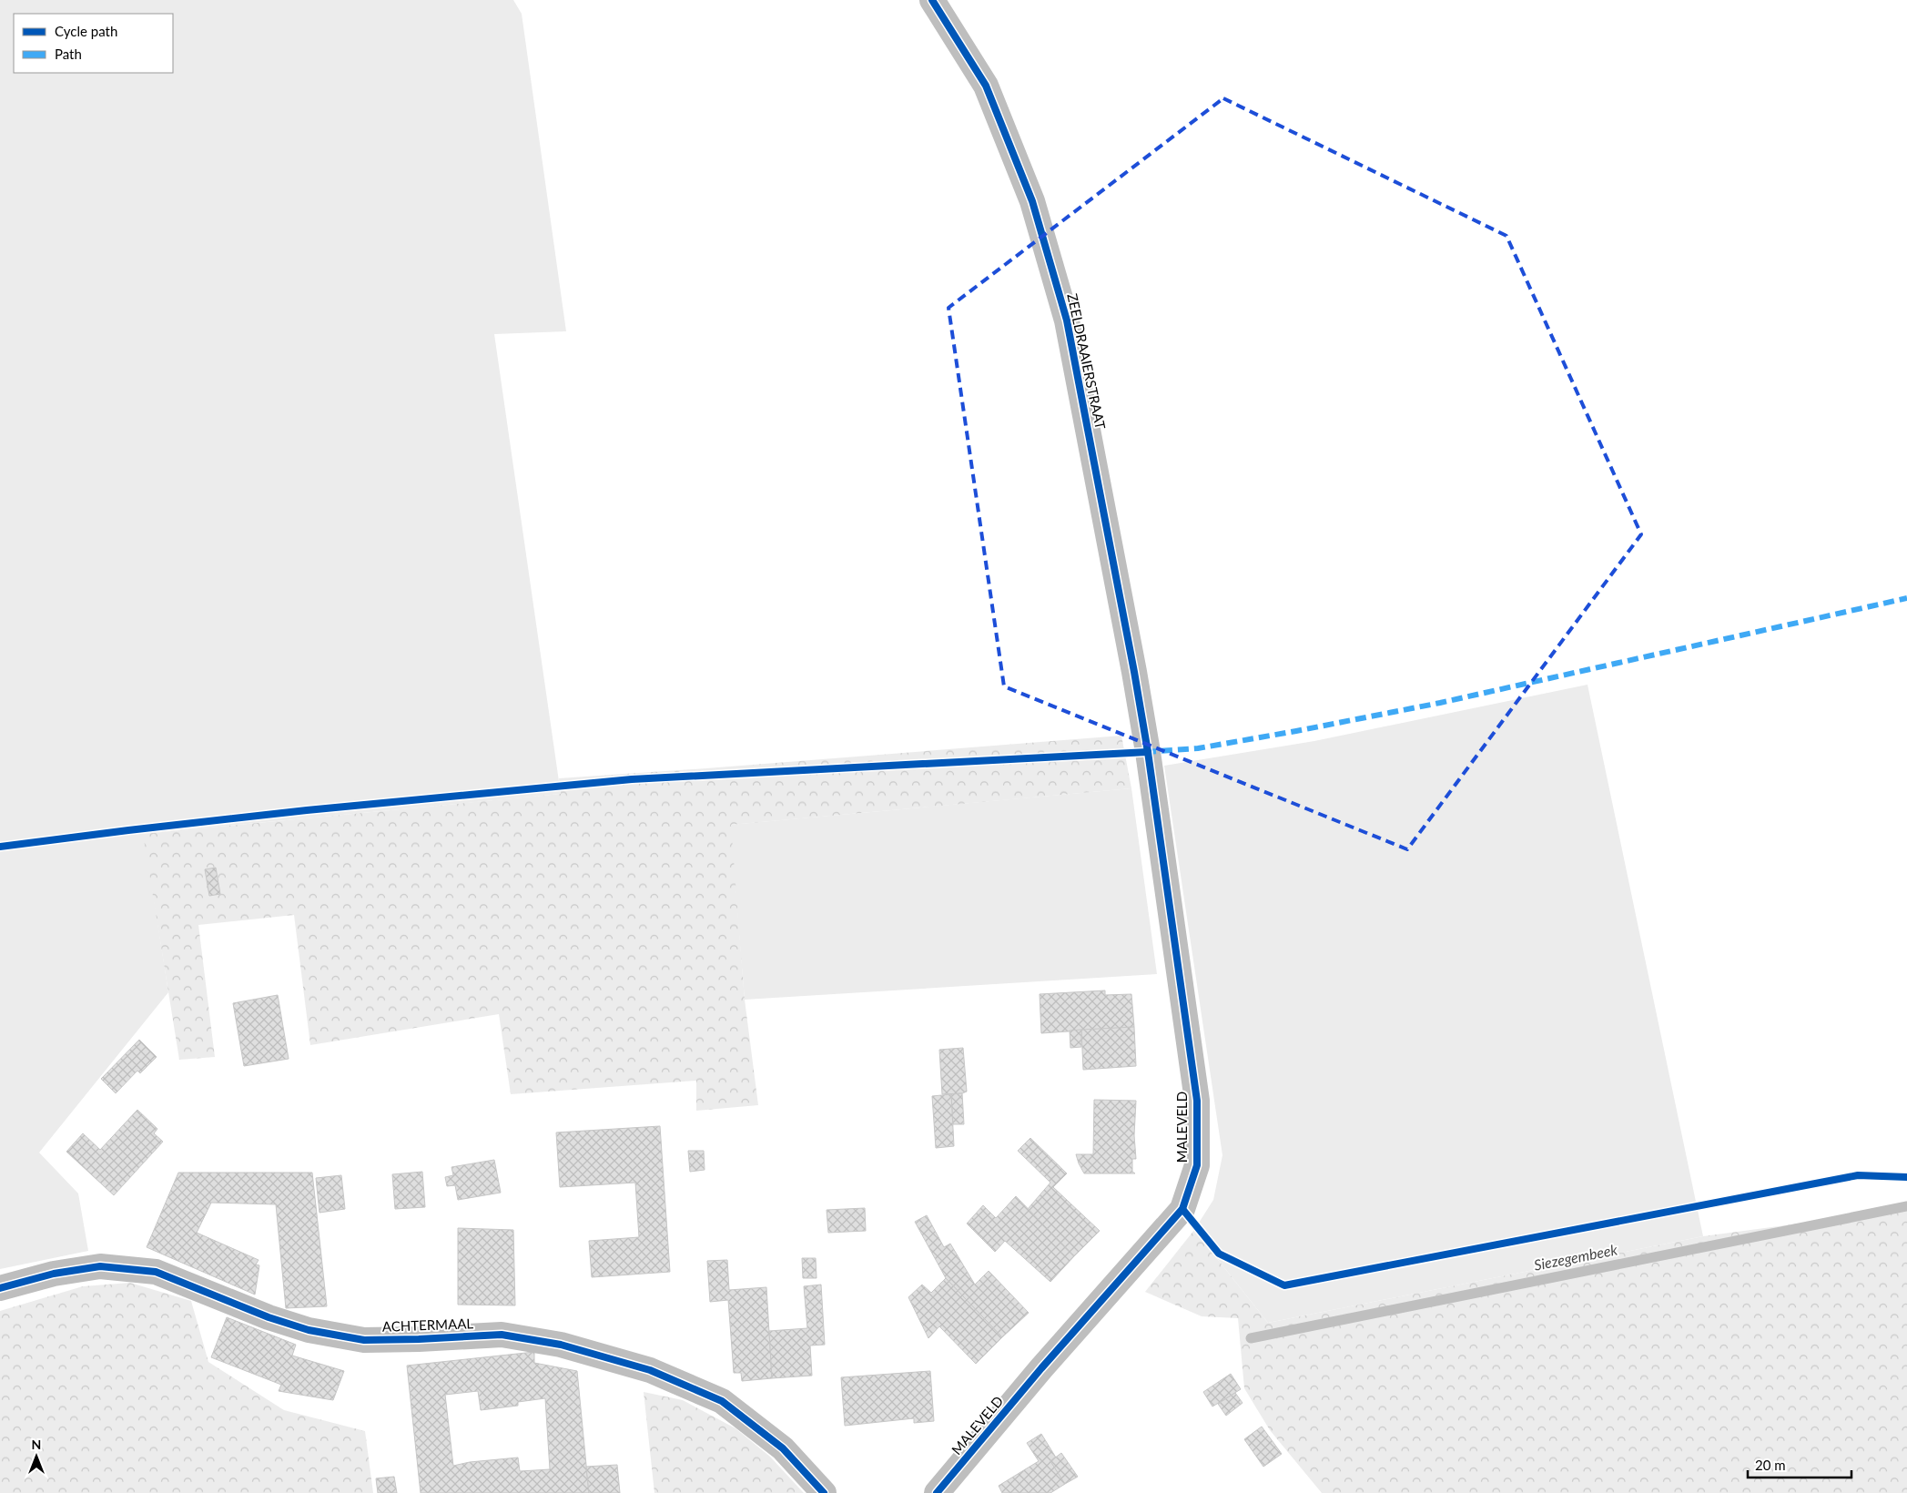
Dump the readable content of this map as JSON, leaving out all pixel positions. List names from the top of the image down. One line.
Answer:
{"streets":{"street":["ZEELDRAAIERSTRAAT","MALEVELD","ACHTERMAAL"]},"crossings":[["ZEELDRAAIERSTRAAT","MALEVELD"]],"water":["Siezegembeek"],"legend":["Cycle path","Path"],"scale_bar":"20 m","north":"top"}
